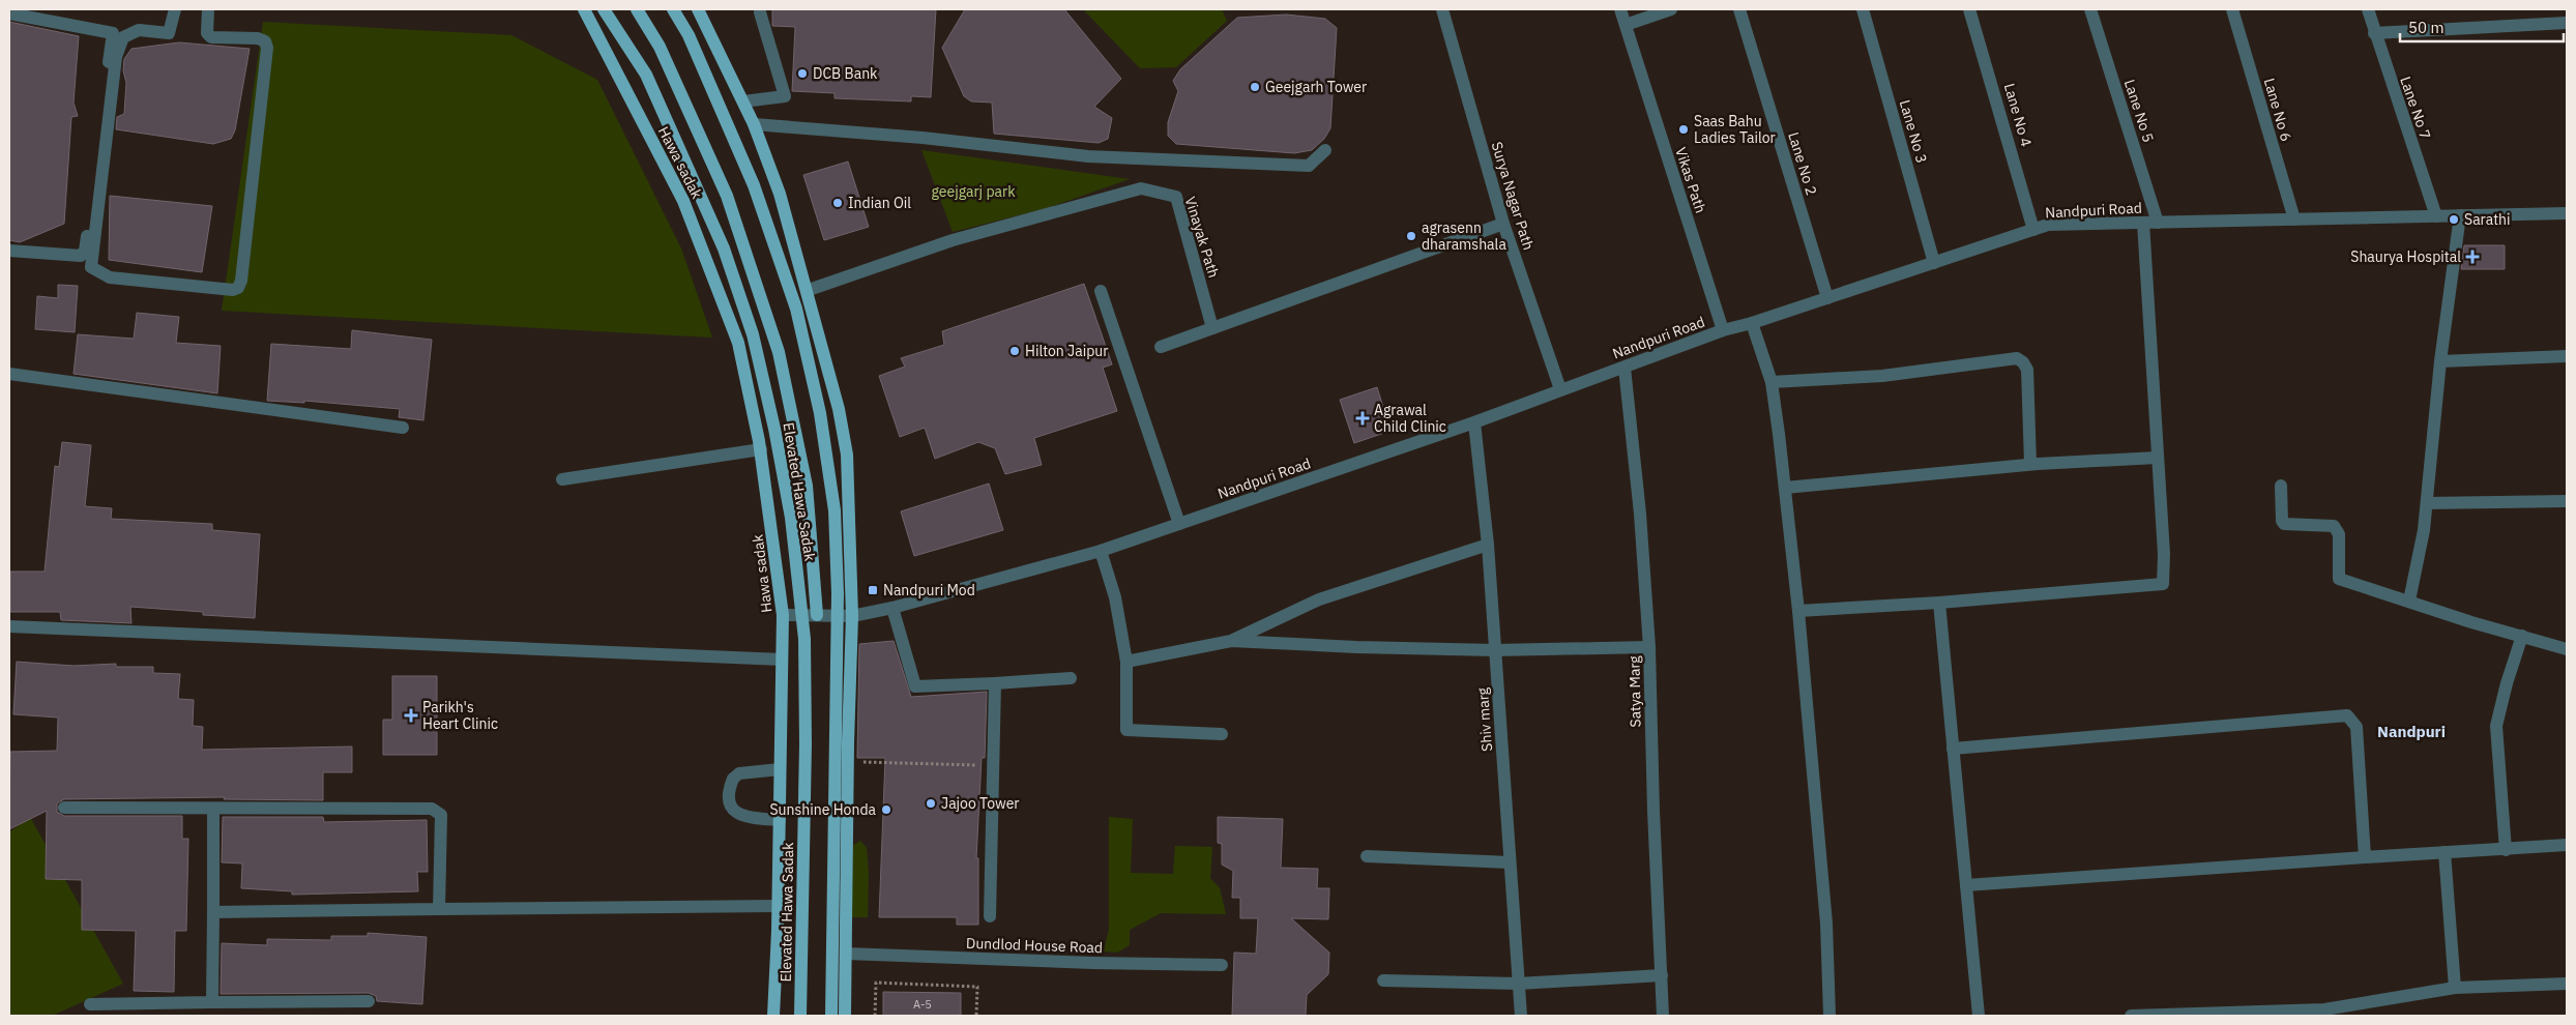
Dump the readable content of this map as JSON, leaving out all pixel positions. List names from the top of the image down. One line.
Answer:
{"streets":{"main road":["Hawa sadak","Elevated Hawa Sadak"],"street":["Lane No 7","Lane No 6","Lane No 5","Lane No 4","Lane No 3","Lane No 2","Vikas Path","Surya Nagar Path","Nandpuri Road","Vinayak Path","Satya Marg","Shiv marg","Dundlod House Road"]},"crossings":[["Lane No 7","Nandpuri Road"],["Lane No 6","Nandpuri Road"],["Lane No 5","Nandpuri Road"],["Lane No 4","Nandpuri Road"],["Lane No 3","Nandpuri Road"],["Hawa sadak","Nandpuri Road"],["Lane No 2","Nandpuri Road"],["Vikas Path","Nandpuri Road"],["Surya Nagar Path","Nandpuri Road"],["Nandpuri Road","Satya Marg"],["Nandpuri Road","Shiv marg"]],"districts":["Nandpuri"],"parks":["geejgarj park"],"places":{"other":["DCB Bank","Geejgarh Tower","Saas Bahu Ladies Tailor","Indian Oil","Sarathi","agrasenn dharamshala","Hilton Jaipur","Jajoo Tower","Sunshine Honda"],"health":["Shaurya Hospital","Agrawal Child Clinic","Parikh's Heart Clinic"],"transit":["Nandpuri Mod"]},"house_numbers":["A-5"],"scale_bar":"50 m"}
